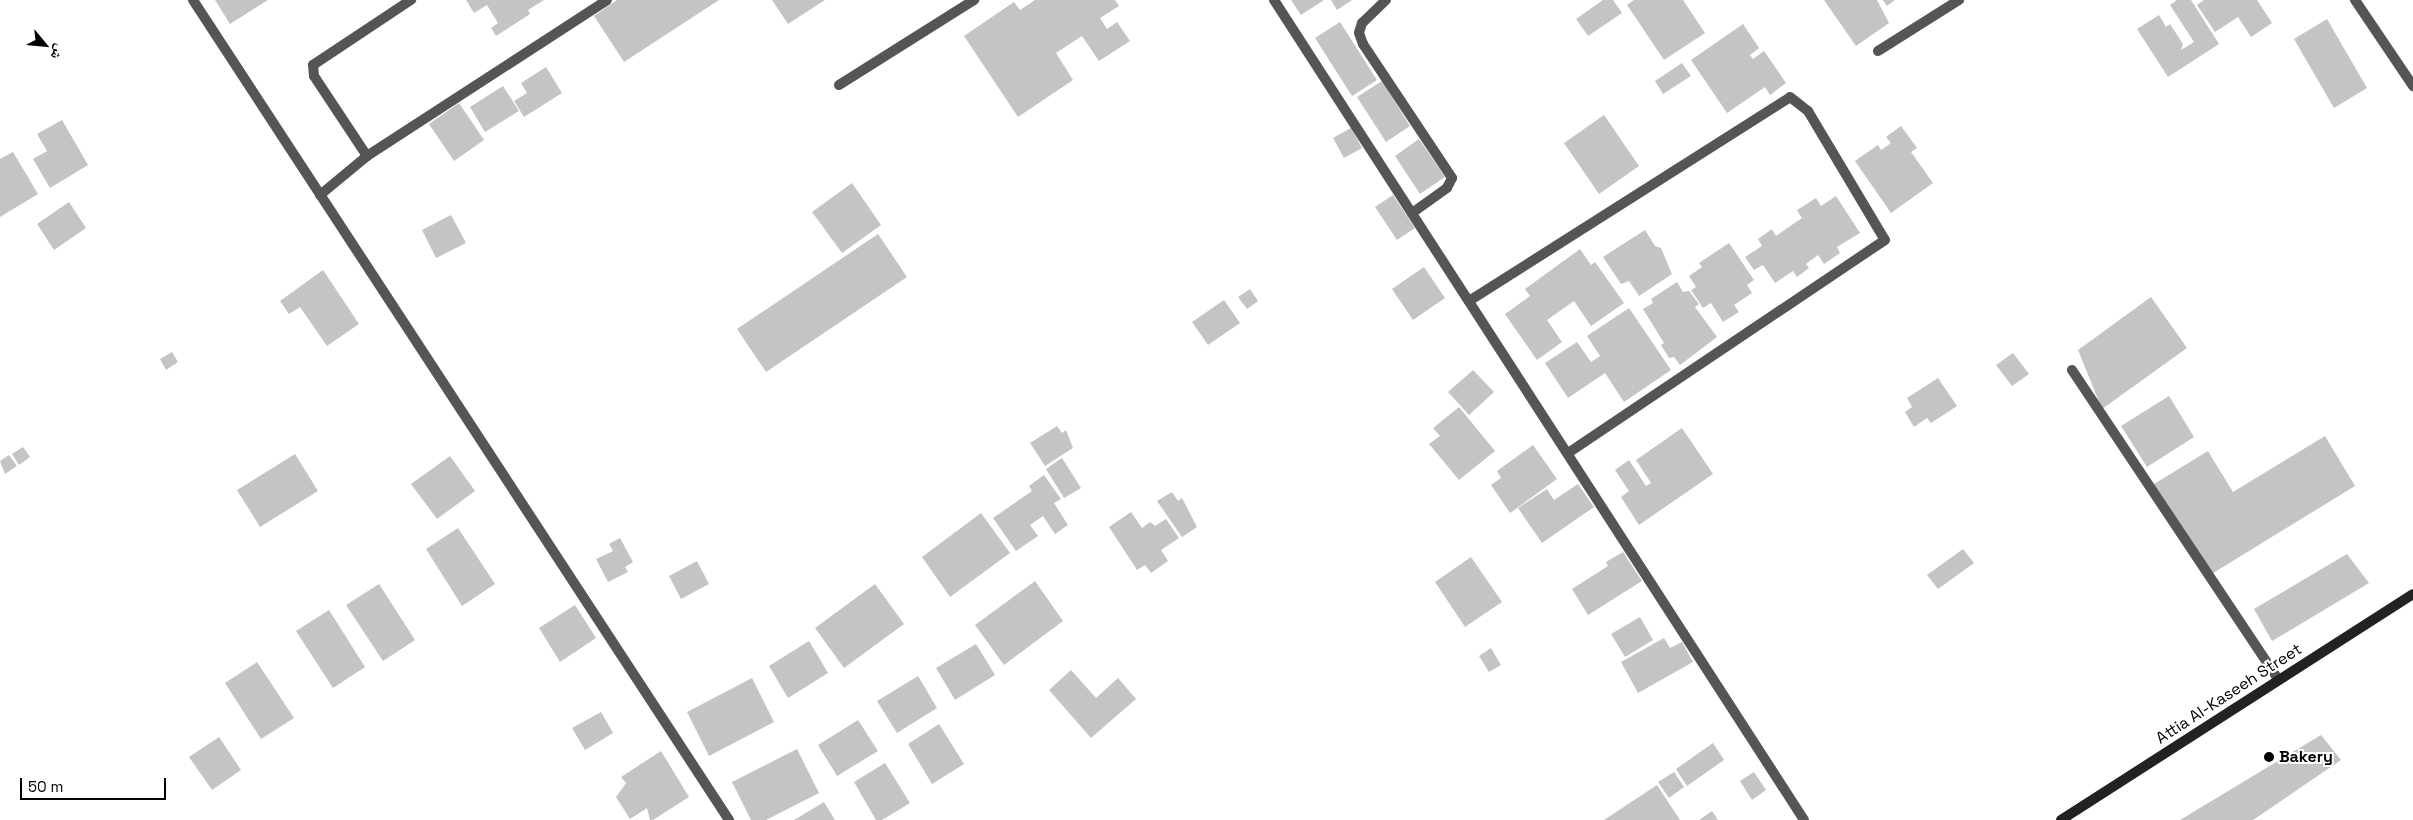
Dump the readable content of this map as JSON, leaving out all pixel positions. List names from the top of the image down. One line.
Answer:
{"streets":{"street":["Attia Al-Kaseeh Street"]},"places":["Bakery"],"scale_bar":"50 m","north":"bottom right"}
